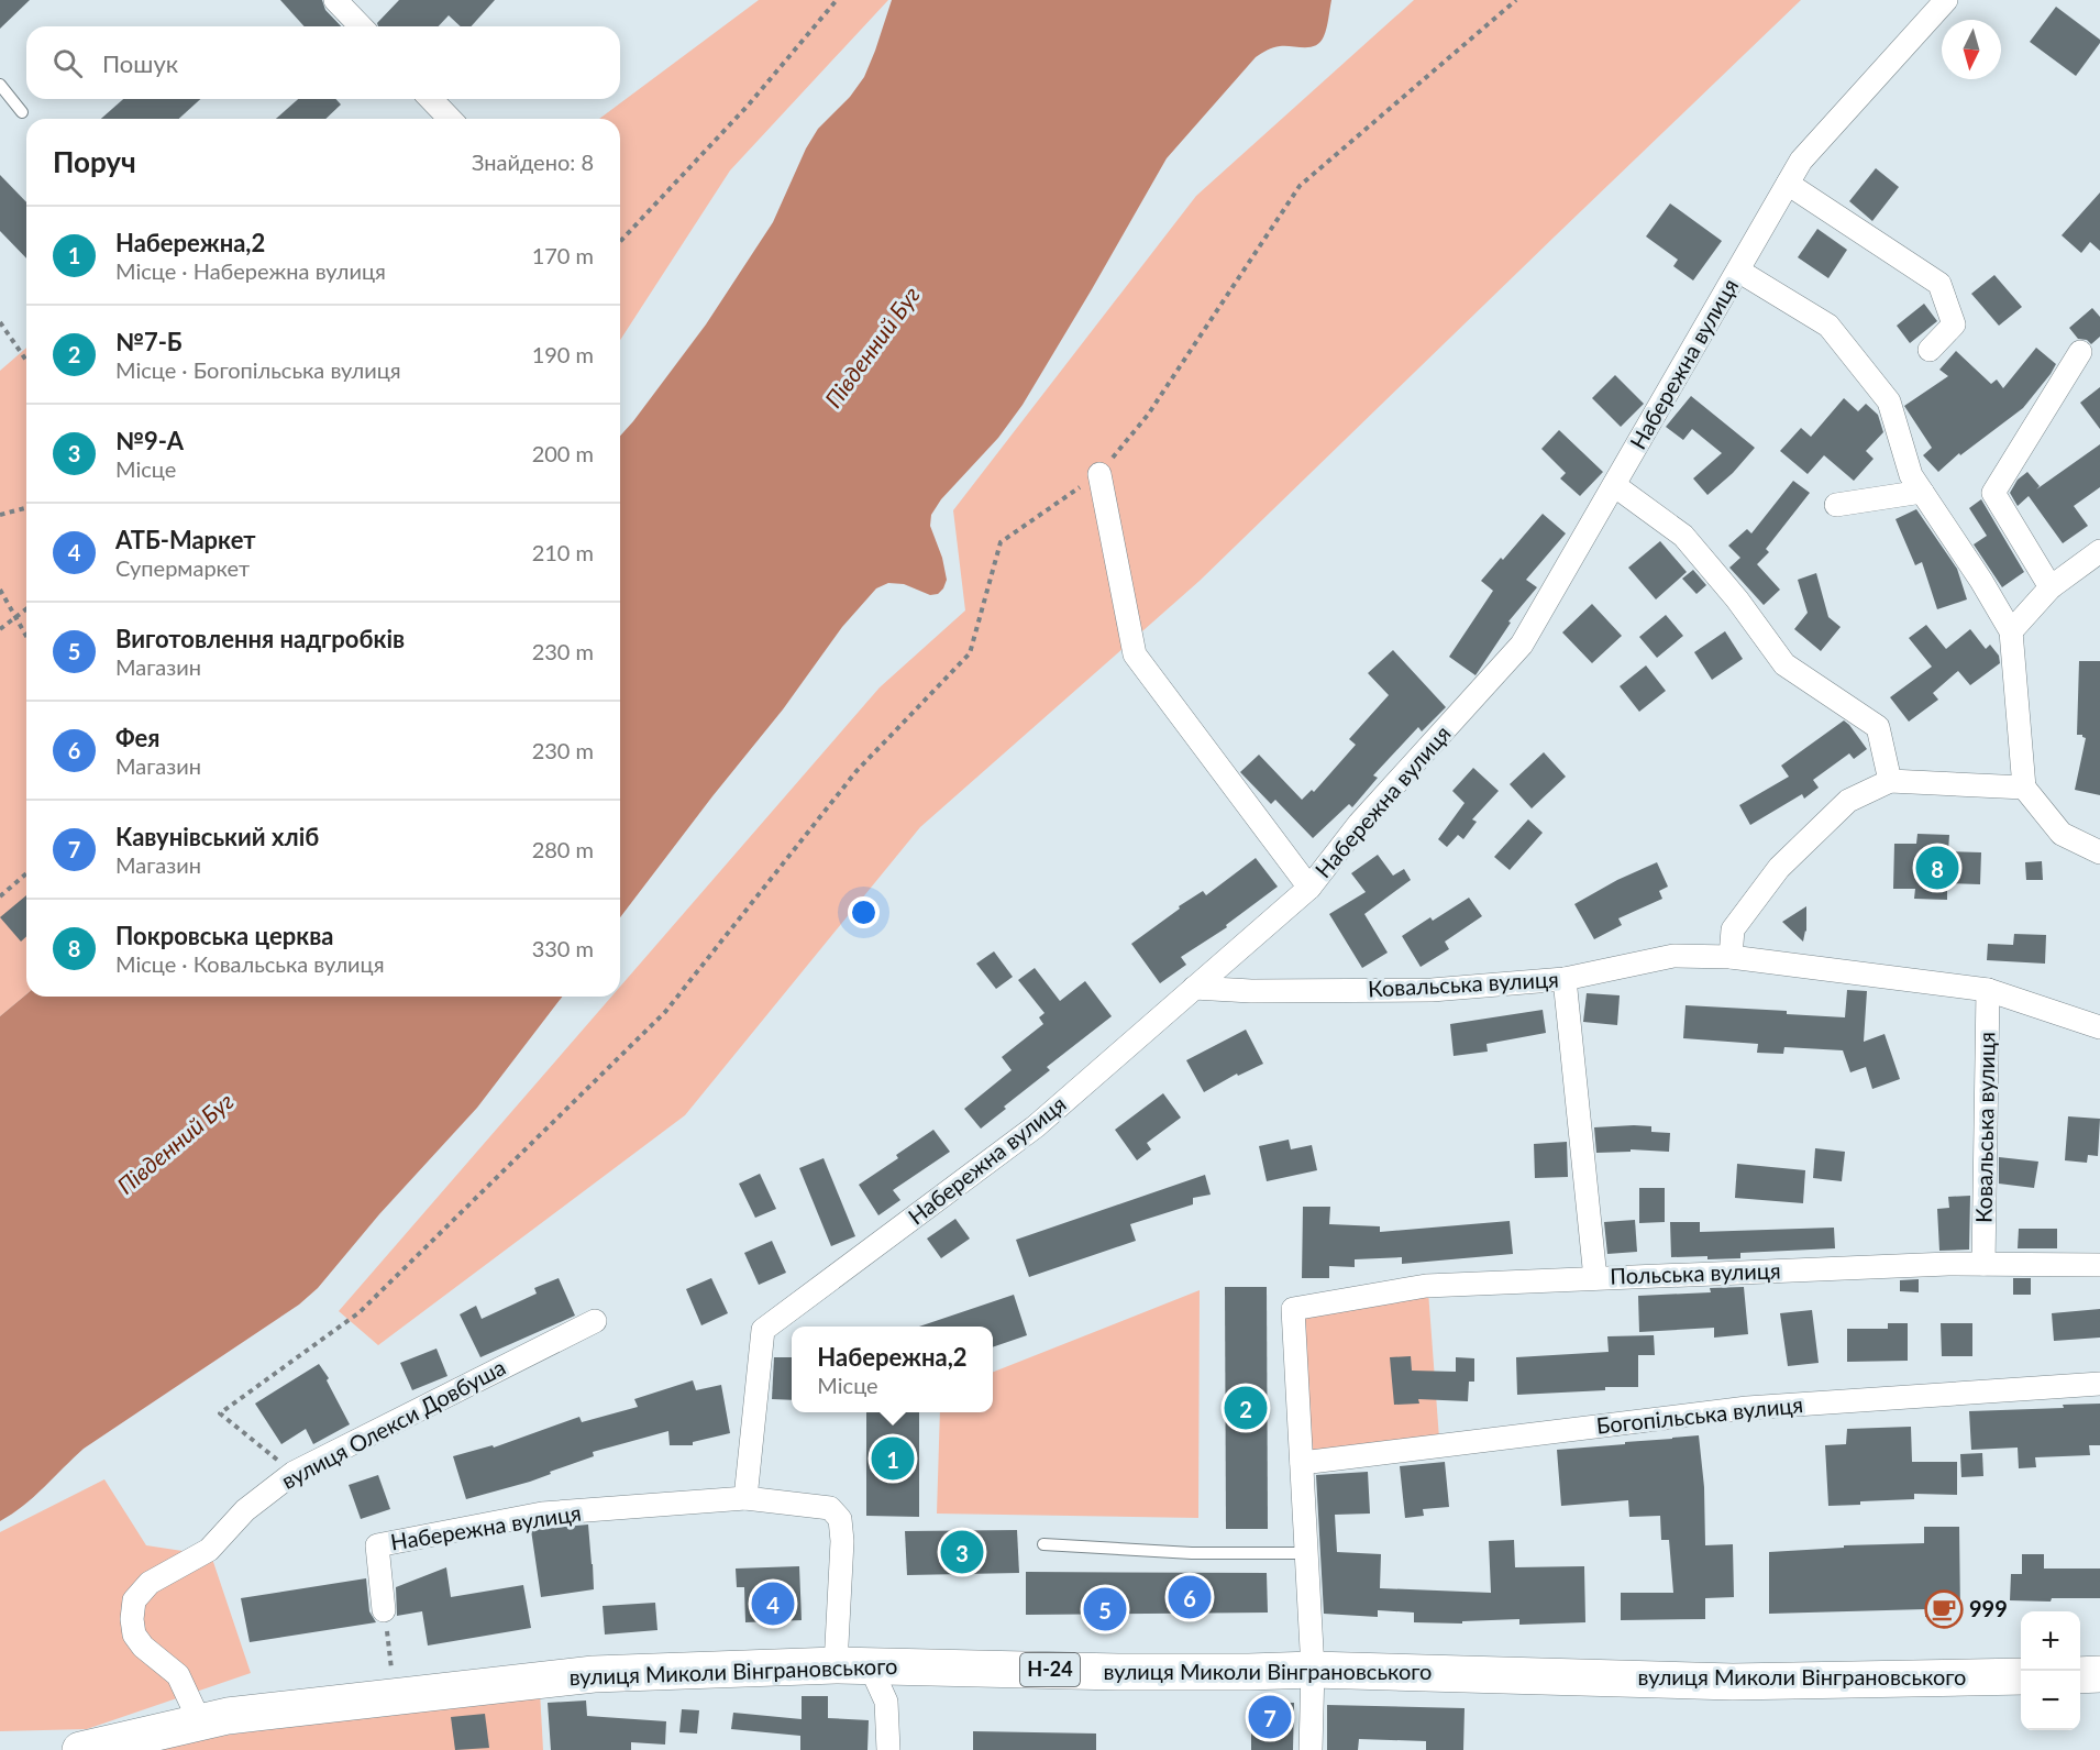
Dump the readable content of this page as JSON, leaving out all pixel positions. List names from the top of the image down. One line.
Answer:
{"streets":{"main road":["Н-24","вулиця Миколи Вінграновського"],"street":["Набережна вулиця","Ковальська вулиця","Польська вулиця","Богопільська вулиця","вулиця Олекси Довбуша"]},"crossings":[["Набережна вулиця","Ковальська вулиця"],["Набережна вулиця","вулиця Миколи Вінграновського"],["Ковальська вулиця","Польська вулиця"],["Польська вулиця","Богопільська вулиця"],["вулиця Олекси Довбуша","вулиця Миколи Вінграновського"]],"water":["Південний Буг"],"places":{"cafe":["999"]},"north":"bottom","page":{"search":"Пошук","heading":["Поруч","Знайдено: 8"],"list":[{"mark":"1","name":"Набережна,2","note":"Місце · Набережна вулиця","value":"170 m"},{"mark":"2","name":"№7-Б","note":"Місце · Богопільська вулиця","value":"190 m"},{"mark":"3","name":"№9-А","note":"Місце","value":"200 m"},{"mark":"4","name":"АТБ-Маркет","note":"Супермаркет","value":"210 m"},{"mark":"5","name":"Виготовлення надгробків","note":"Магазин","value":"230 m"},{"mark":"6","name":"Фея","note":"Магазин","value":"230 m"},{"mark":"7","name":"Кавунівський хліб","note":"Магазин","value":"280 m"},{"mark":"8","name":"Покровська церква","note":"Місце · Ковальська вулиця","value":"330 m"}],"pins":["8","2","1","3","6","4","5","7"],"popup":["Набережна,2","Місце"],"map_buttons":["+","−"]}}
